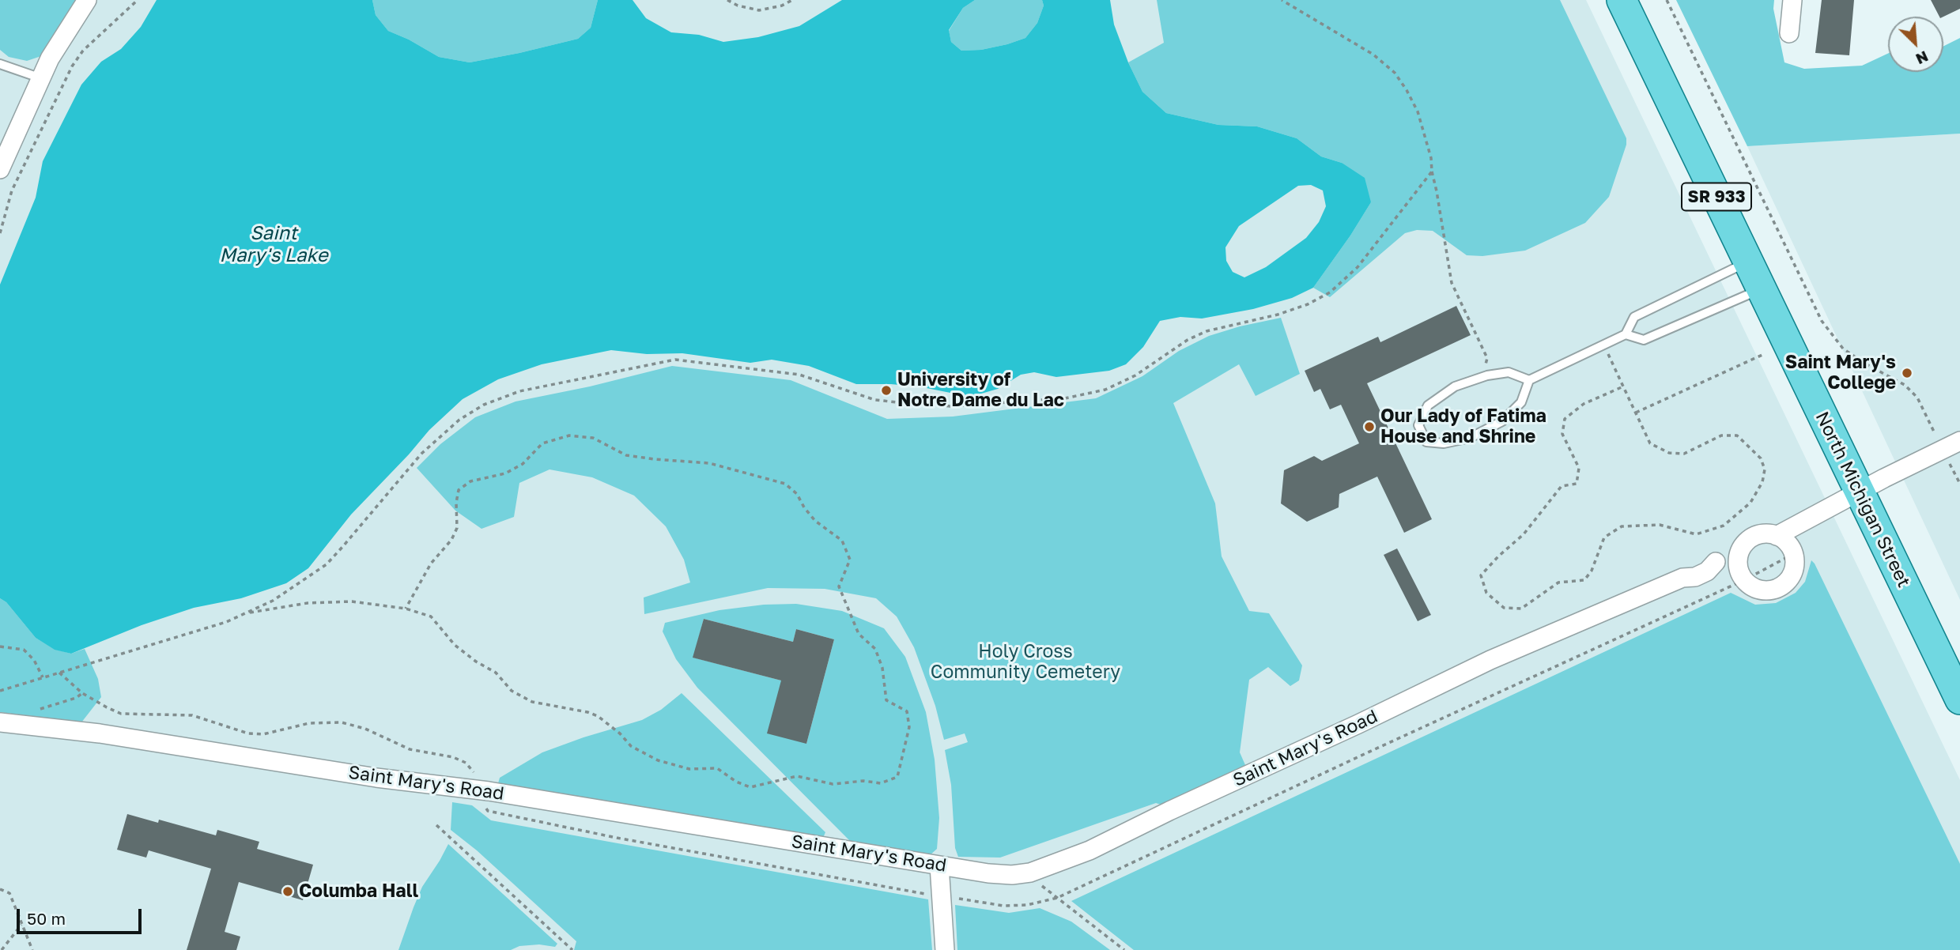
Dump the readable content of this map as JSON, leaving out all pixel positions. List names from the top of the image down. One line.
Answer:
{"streets":{"main road":["SR 933","North Michigan Street"],"street":["Saint Mary's Road"]},"crossings":[["North Michigan Street","Saint Mary's Road"]],"water":["Saint Mary's Lake"],"parks":["Holy Cross Community Cemetery"],"places":["Saint Mary's College","University of Notre Dame du Lac","Our Lady of Fatima House and Shrine","Columba Hall"],"scale_bar":"50 m","north":"bottom right"}
